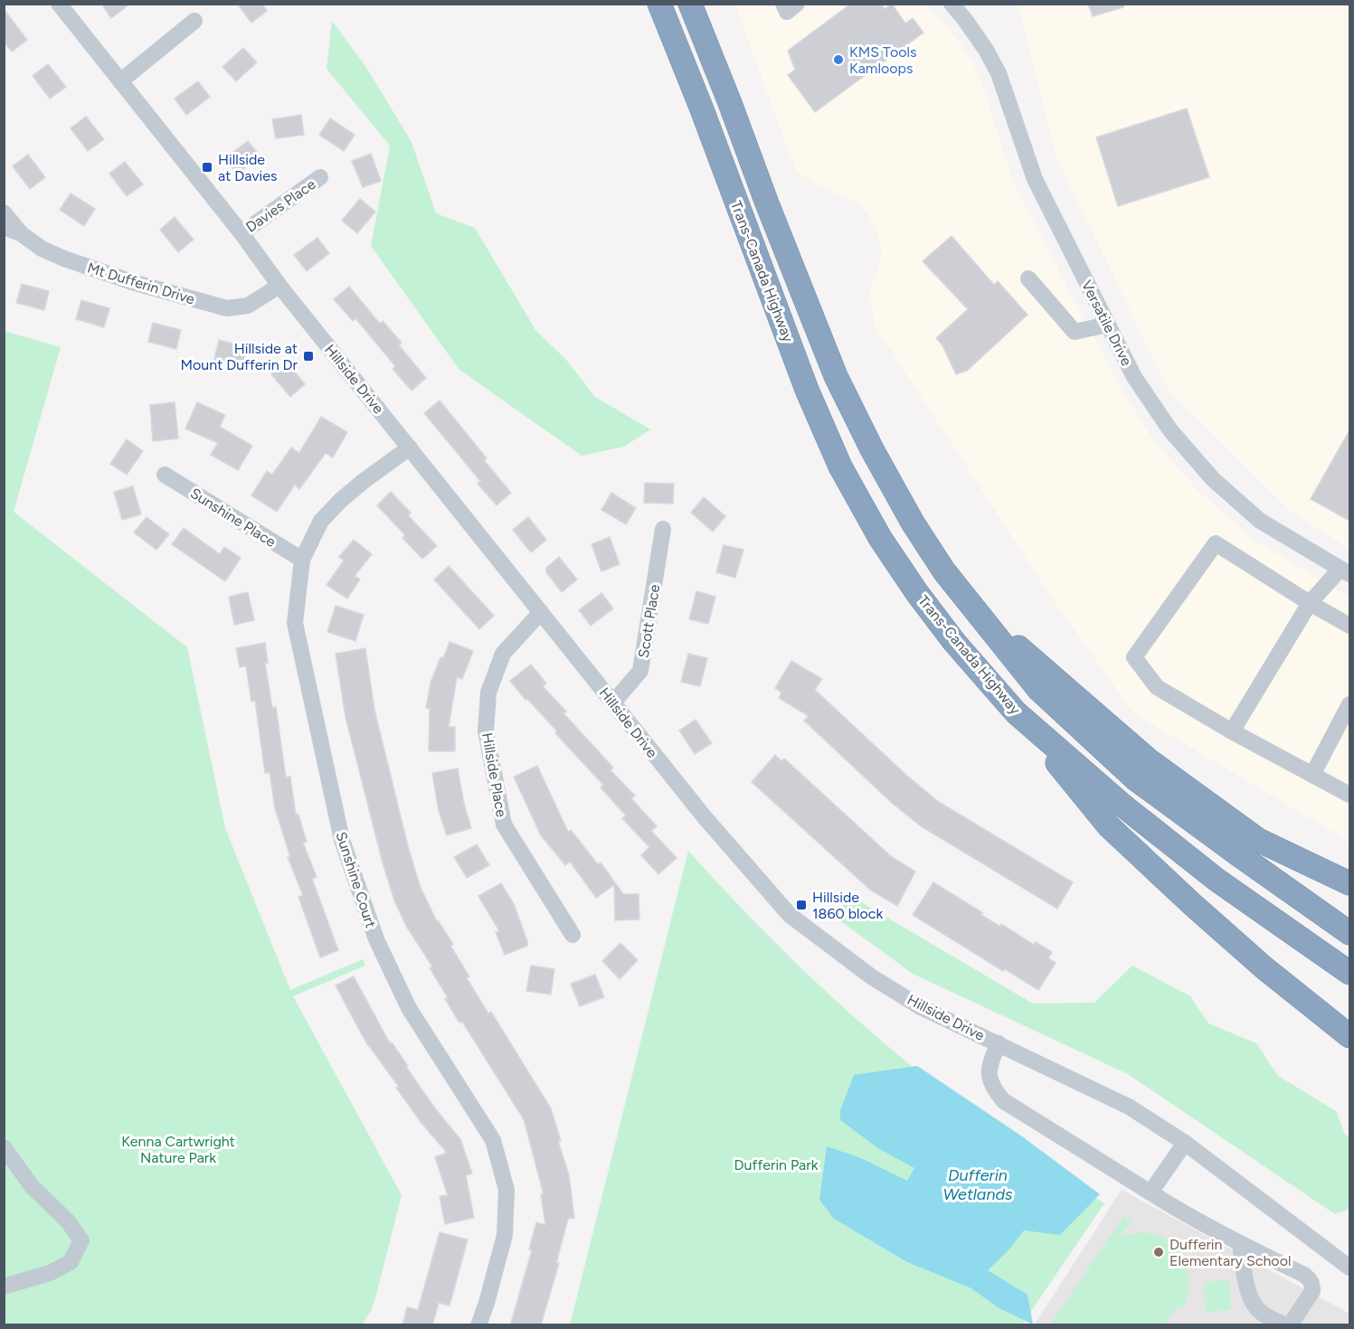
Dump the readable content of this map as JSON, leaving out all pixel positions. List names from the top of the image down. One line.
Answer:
{"streets":{"highway":["Trans-Canada Highway"],"street":["Davies Place","Mt Dufferin Drive","Versatile Drive","Hillside Drive","Sunshine Place","Scott Place","Hillside Place","Sunshine Court"]},"crossings":[["Davies Place","Hillside Drive"],["Mt Dufferin Drive","Hillside Drive"],["Hillside Drive","Scott Place"],["Hillside Drive","Hillside Place"],["Hillside Drive","Sunshine Court"],["Sunshine Place","Sunshine Court"]],"water":["Dufferin Wetlands"],"parks":["Kenna Cartwright Nature Park","Dufferin Park"],"places":{"other":["KMS Tools Kamloops","Dufferin Elementary School"],"transit":["Hillside at Davies","Hillside at Mount Dufferin Dr","Hillside 1860 block"]}}
